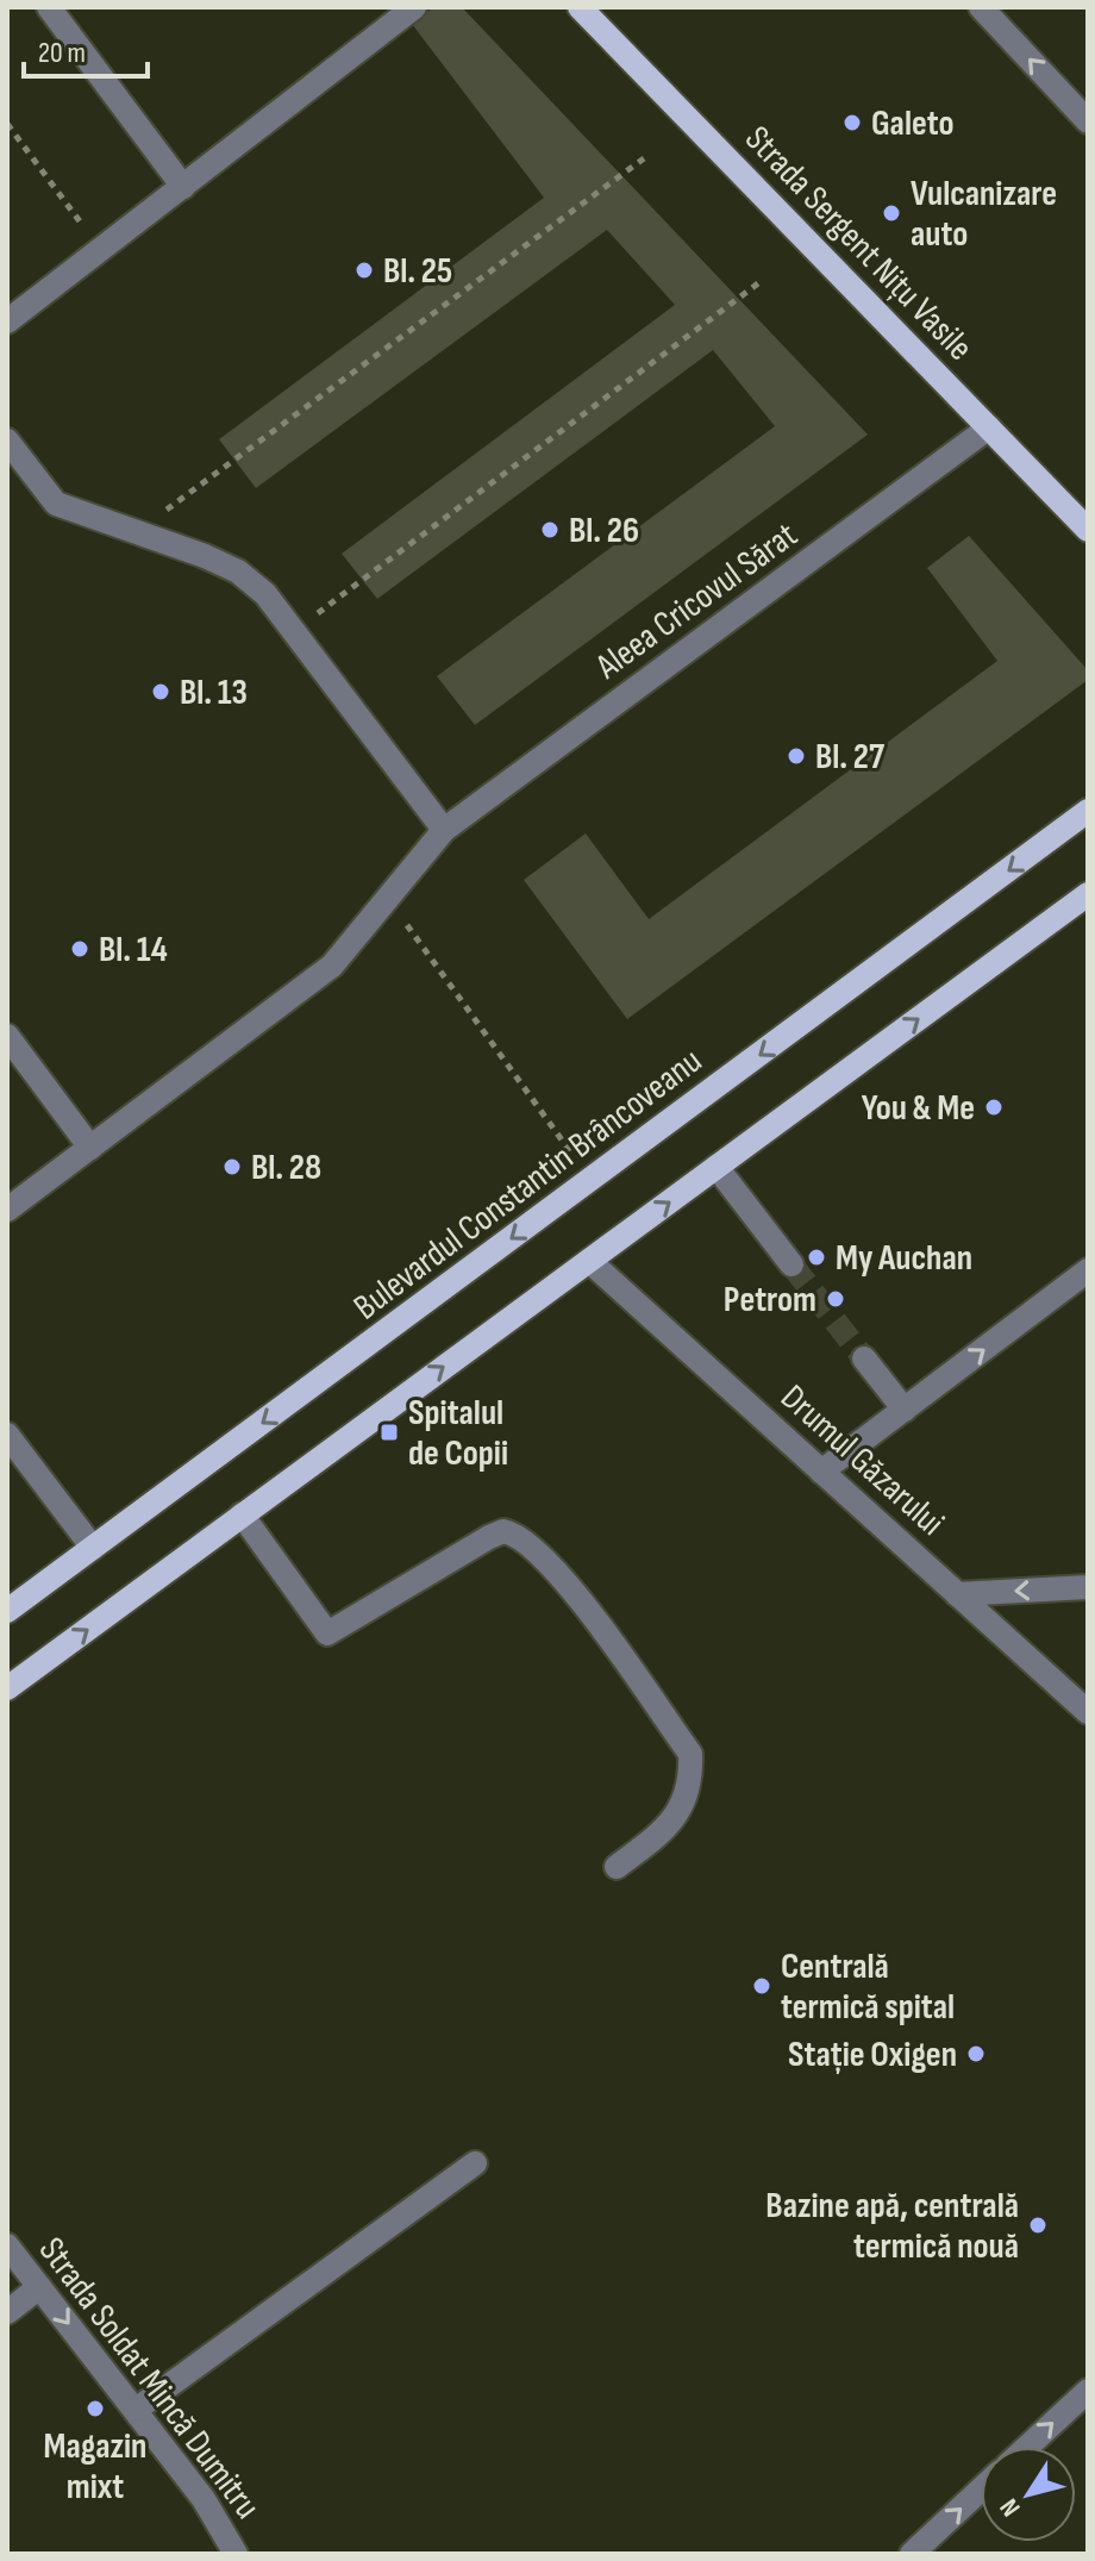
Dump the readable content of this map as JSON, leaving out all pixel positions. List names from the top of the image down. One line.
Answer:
{"streets":{"main road":["Strada Sergent Nițu Vasile","Bulevardul Constantin Brâncoveanu"],"street":["Aleea Cricovul Sărat","Drumul Găzarului","Strada Soldat Mincă Dumitru"]},"crossings":[["Strada Sergent Nițu Vasile","Aleea Cricovul Sărat"]],"one_way":["Strada Soldat Mincă Dumitru"],"places":{"other":["Galeto","Vulcanizare auto","Bl. 25","Bl. 26","Bl. 13","Bl. 27","Bl. 14","You & Me","Bl. 28","My Auchan","Petrom","Centrală termică spital","Stație Oxigen","Bazine apă, centrală termică nouă","Magazin mixt"],"transit":["Spitalul de Copii"]},"scale_bar":"20 m","north":"bottom left"}
